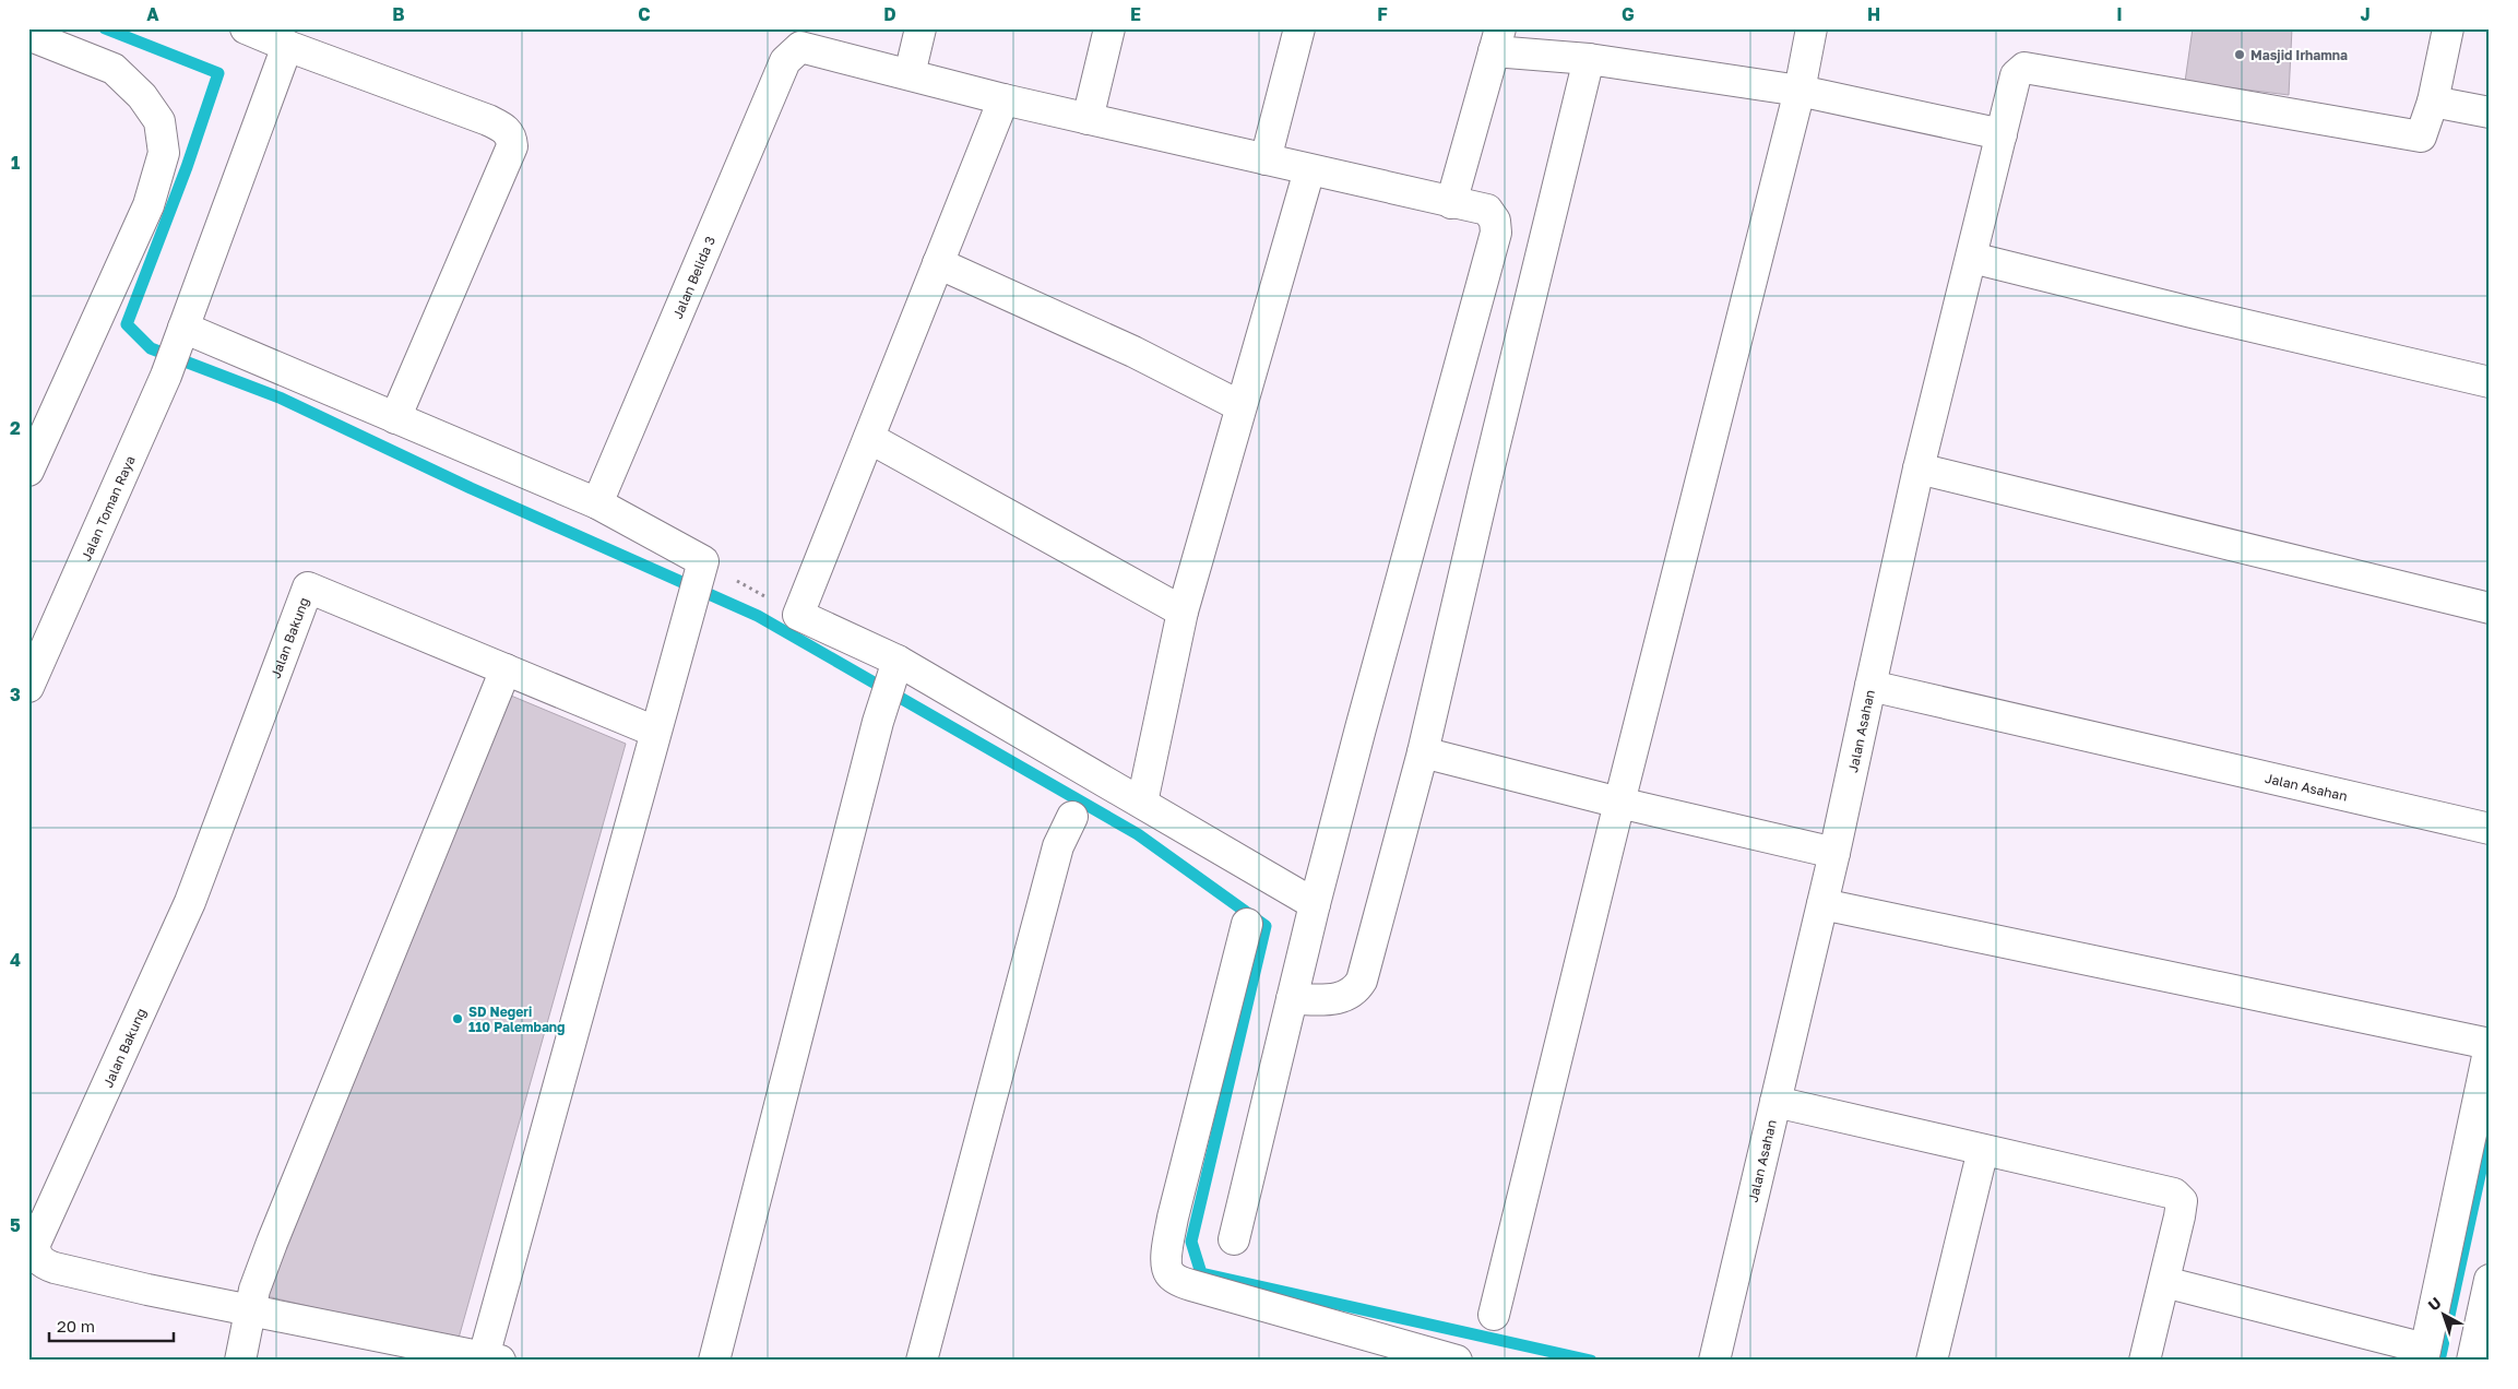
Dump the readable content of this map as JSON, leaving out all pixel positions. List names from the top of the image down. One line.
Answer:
{"streets":{"street":["Jalan Belida 3","Jalan Toman Raya","Jalan Bakung","Jalan Asahan"]},"places":["Masjid Irhamna","SD Negeri 110 Palembang"],"scale_bar":"20 m","north":"top left","grid":{"columns":["A","B","C","D","E","F","G","H","I","J"],"rows":["1","2","3","4","5"]}}
